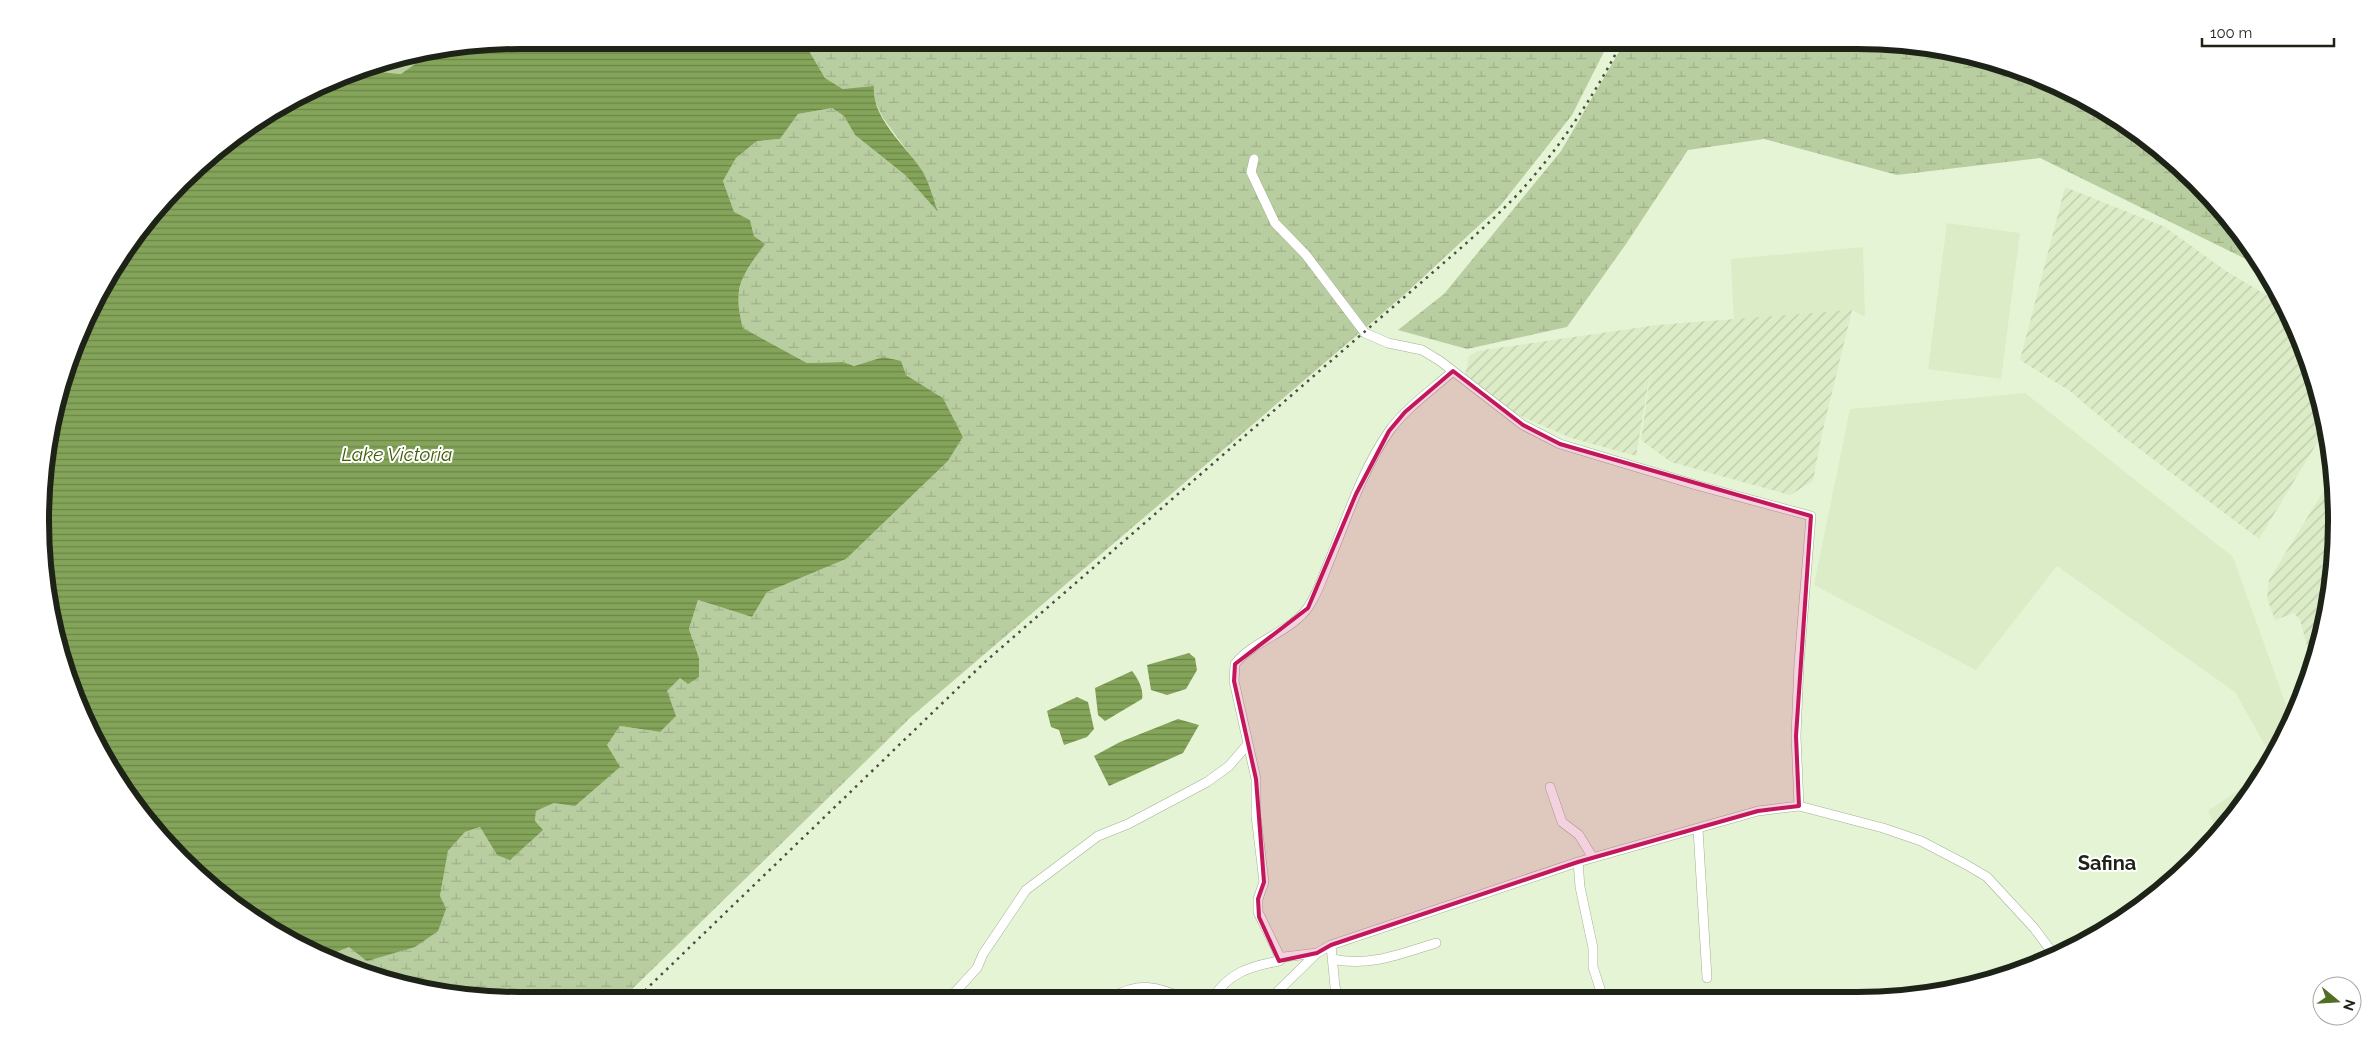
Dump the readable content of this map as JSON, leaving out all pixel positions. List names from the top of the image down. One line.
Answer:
{"districts":["Safina"],"water":["Lake Victoria"],"scale_bar":"100 m","north":"right"}
